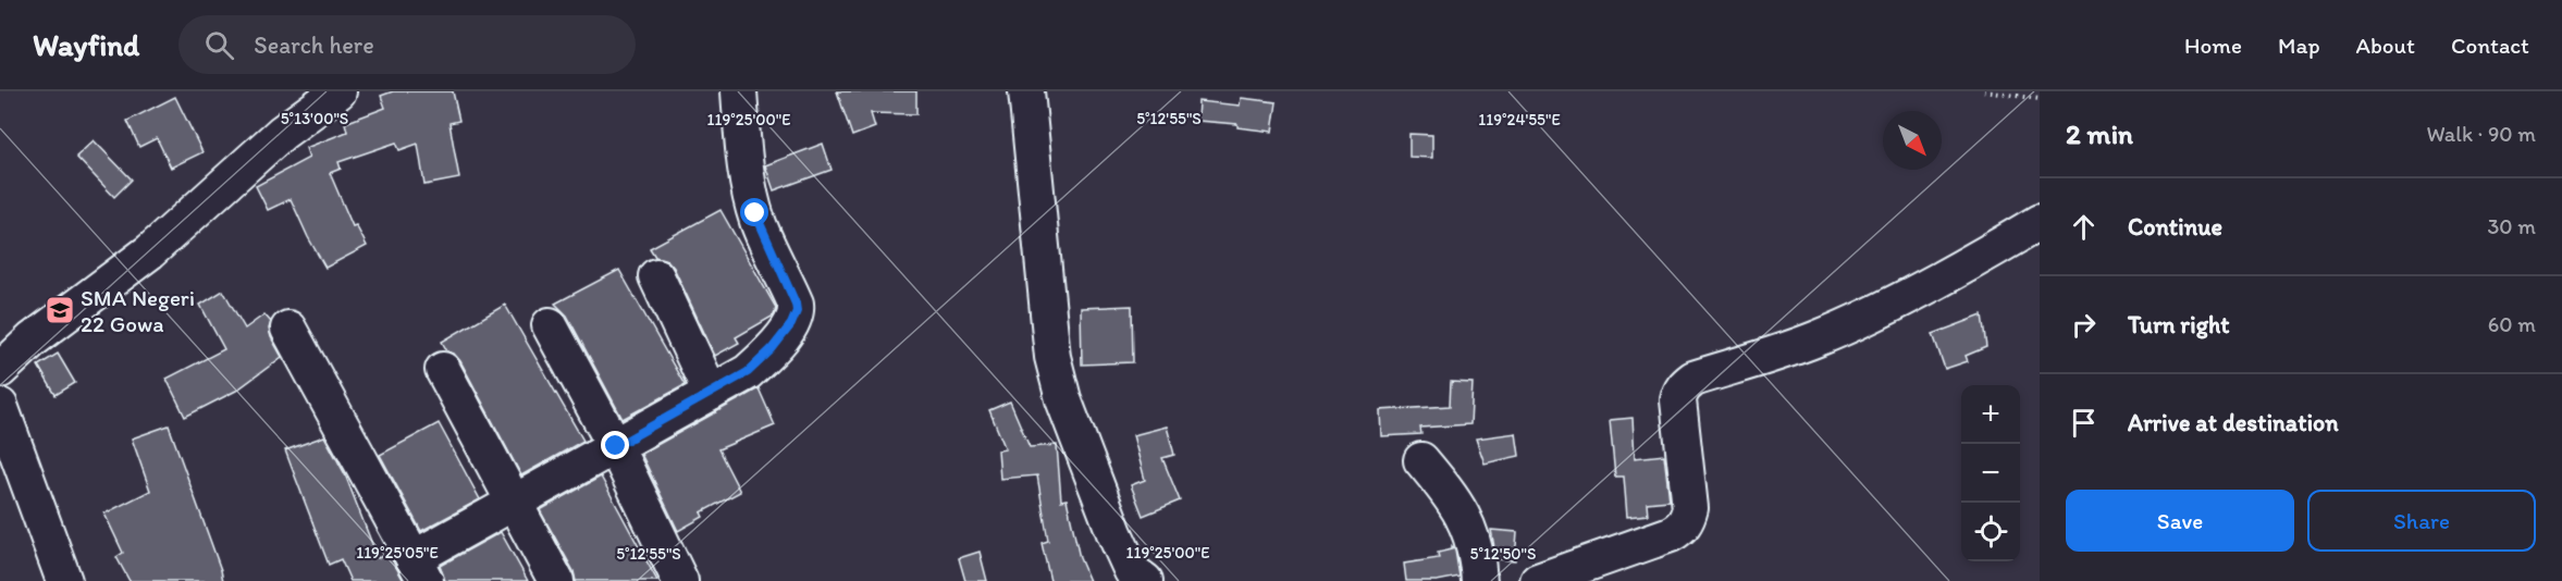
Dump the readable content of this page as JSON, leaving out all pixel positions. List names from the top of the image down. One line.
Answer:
{"places":{"school or university":["SMA Negeri 22 Gowa"]},"north":"bottom right","page":{"header":"Wayfind","search":"Search here","nav":["Home","Map","About","Contact"],"heading":["2 min","Walk · 90 m"],"list":[["Continue","30 m"],["Turn right","60 m"],"Arrive at destination"],"map_buttons":["+","−"],"buttons":["Save","Share"]},"coordinates":["5°13'00\"S","5°12'55\"S","119°25'00\"E","119°24'55\"E","119°25'05\"E","5°12'50\"S"]}
